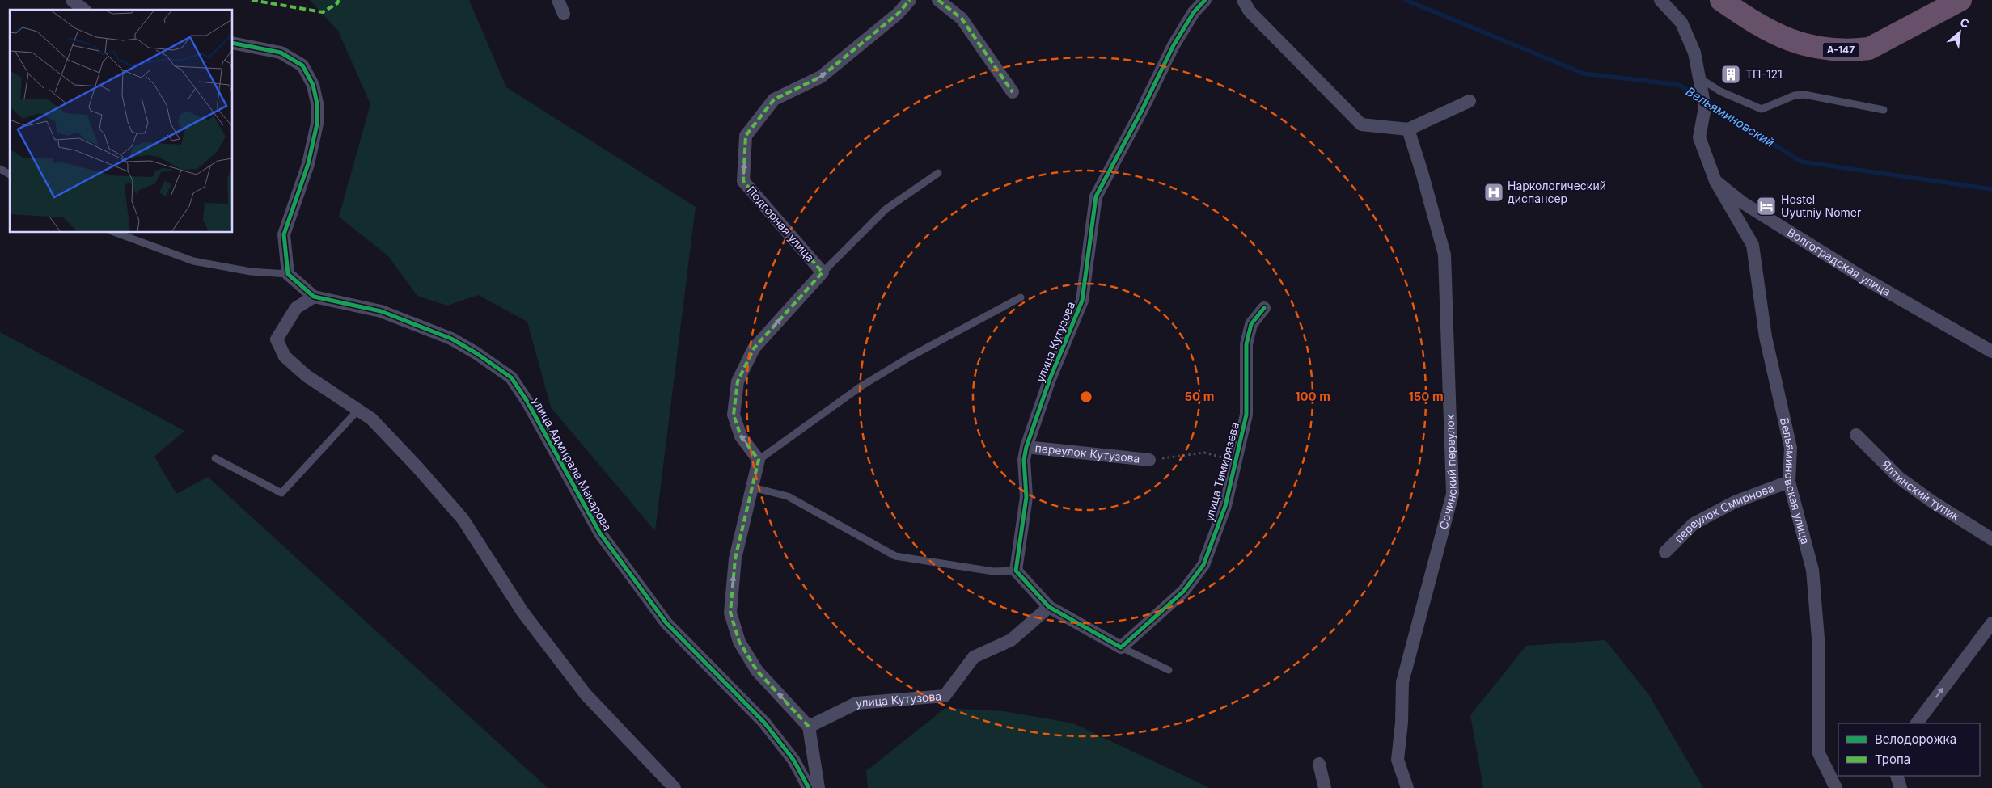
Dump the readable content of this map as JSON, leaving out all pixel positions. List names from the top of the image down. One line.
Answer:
{"streets":{"highway":["А-147"],"street":["Подгорная улица","Волгоградская улица","улица Кутузова","переулок Кутузова","улица Адмирала Макарова","улица Тимирязева","Сочинский переулок","Вельяминовская улица","Ялтинский тупик","переулок Смирнова"]},"crossings":[["Волгоградская улица","Вельяминовская улица"],["улица Кутузова","переулок Кутузова"],["Вельяминовская улица","переулок Смирнова"]],"water":["Вельяминовский"],"places":{"building":["ТП-121"],"hospital":["Наркологический диспансер"],"hotel":["Hostel Uyutniy Nomer"]},"legend":["Велодорожка","Тропа"],"north":"top right","rings":["50 m","100 m","150 m"]}
